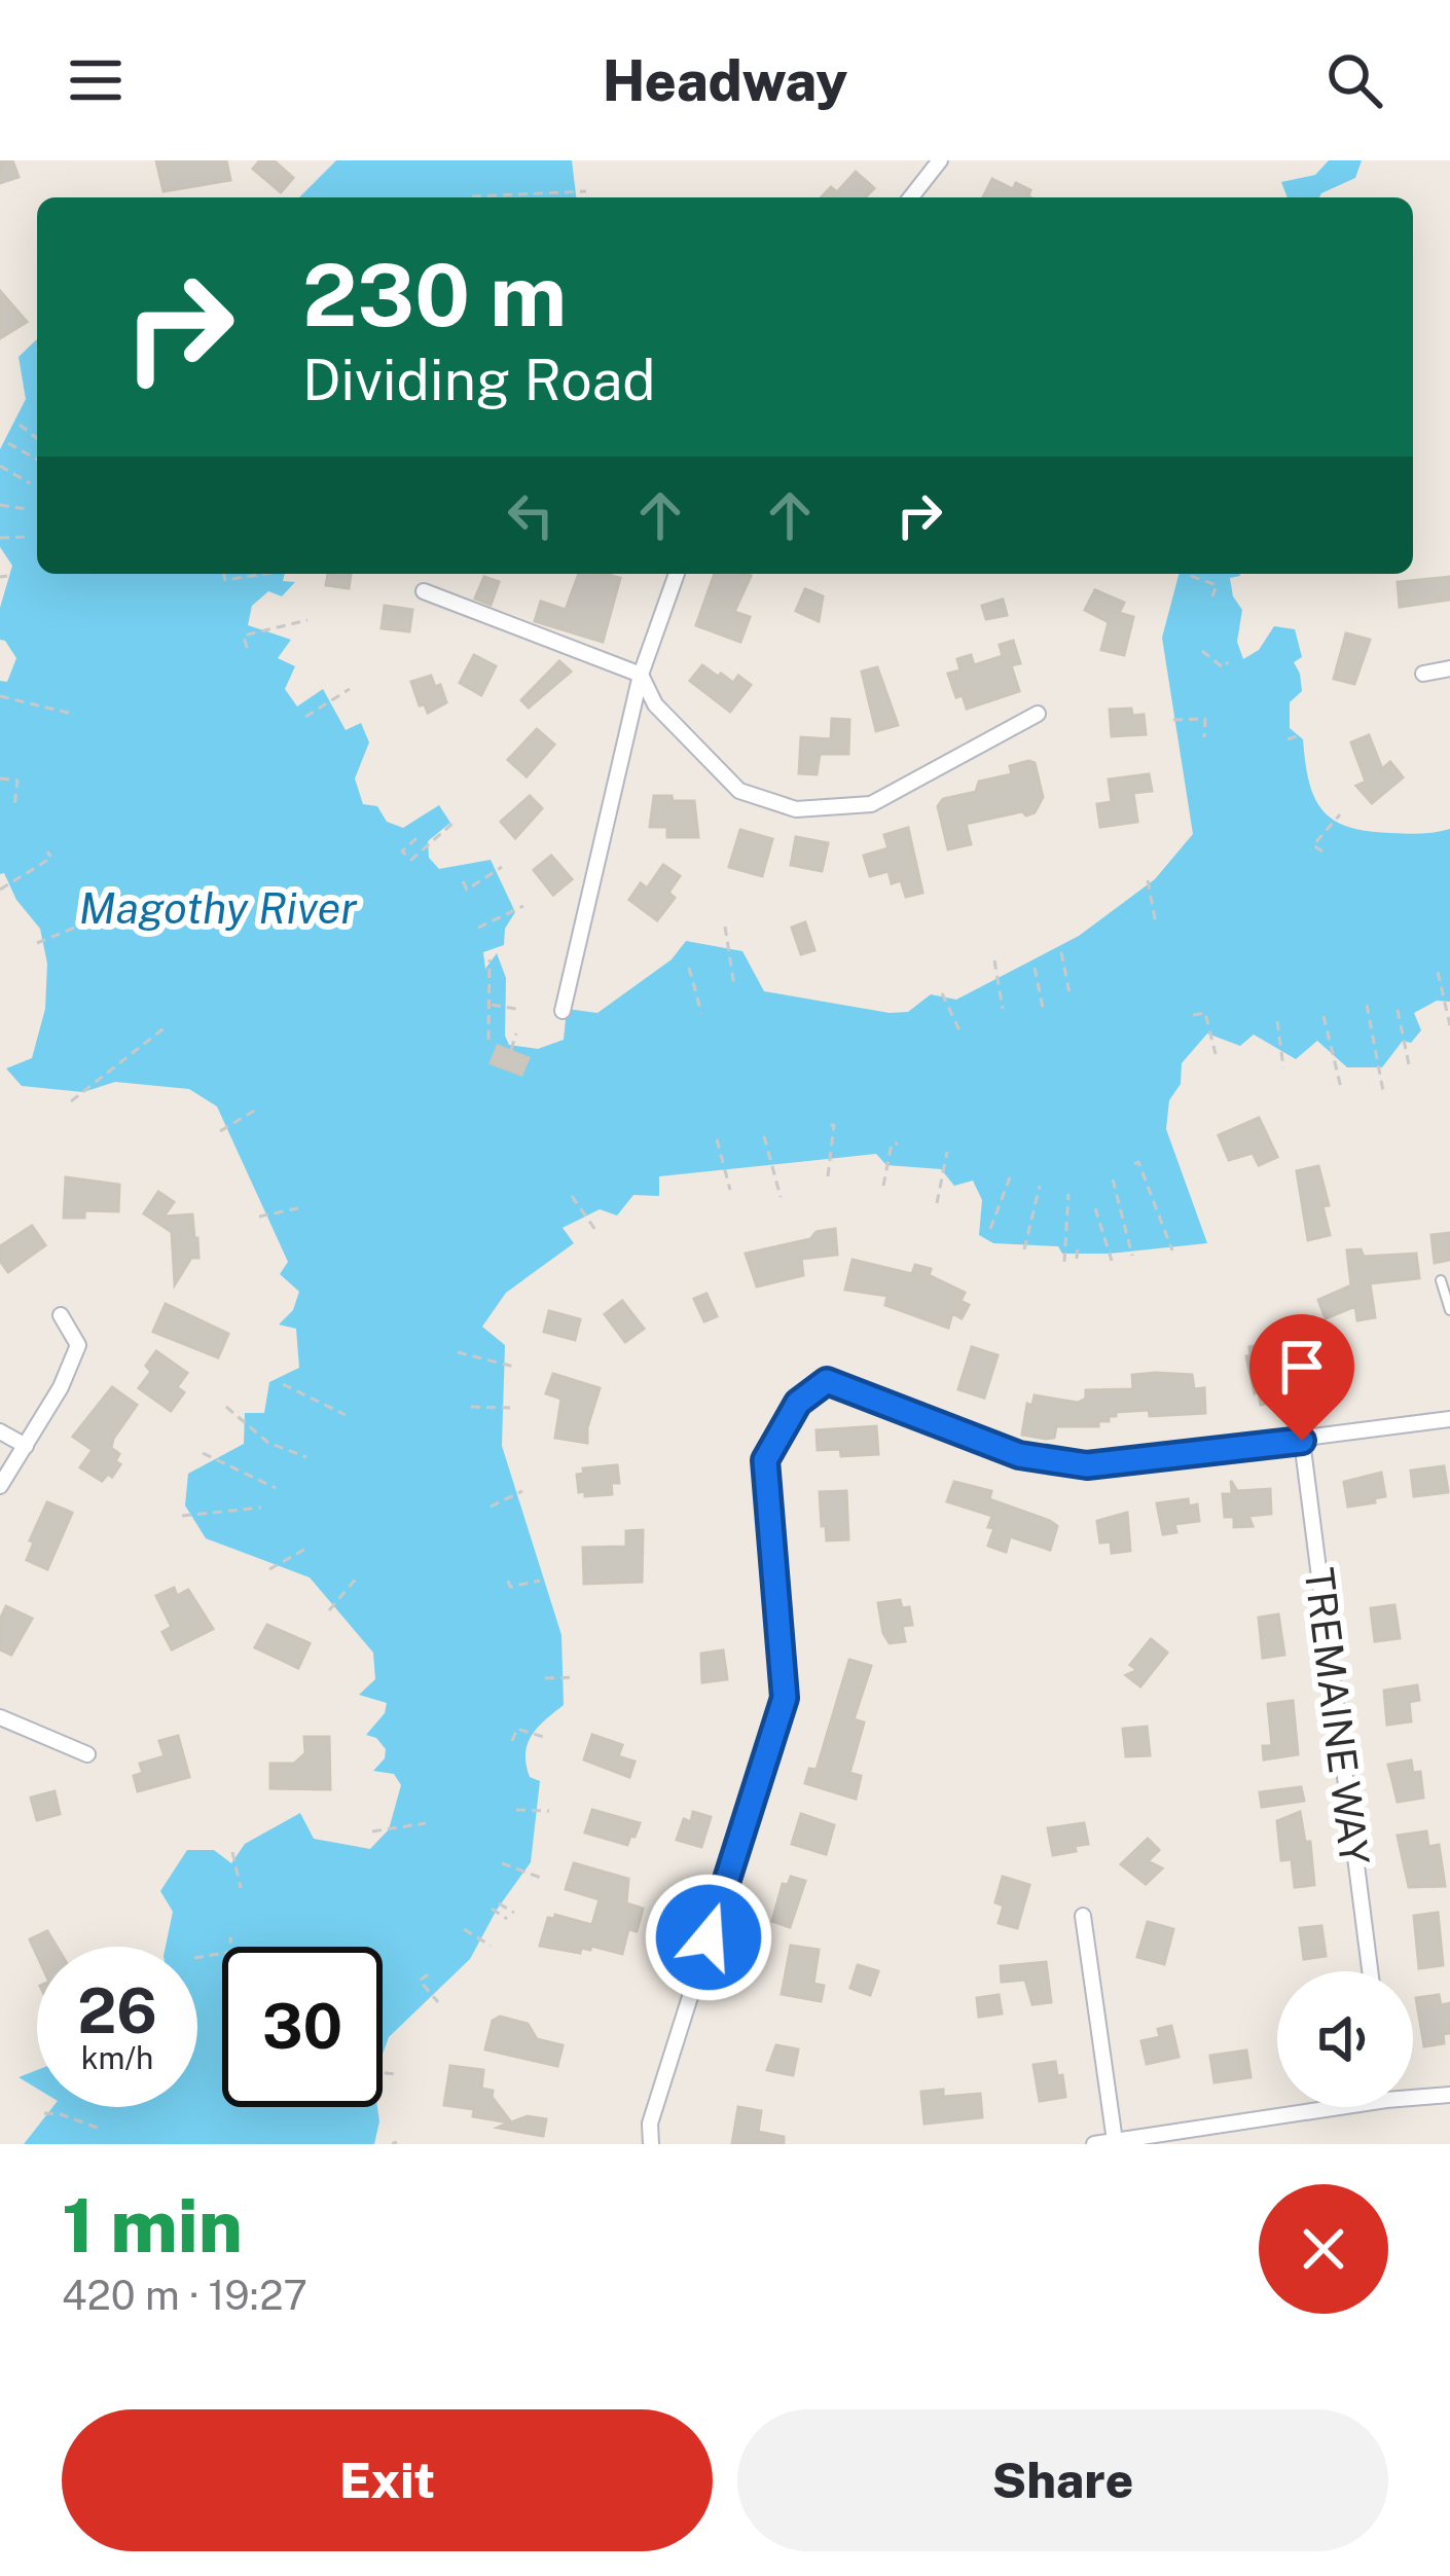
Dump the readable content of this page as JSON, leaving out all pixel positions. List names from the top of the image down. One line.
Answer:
{"streets":{"street":["TREMAINE WAY"]},"water":["Magothy River"],"page":{"header":"Headway","turn":["230 m","Dividing Road"],"speed":"26 km/h","limit":"30","heading":["1 min","420 m · 19:27"],"buttons":["Exit","Share"]}}
